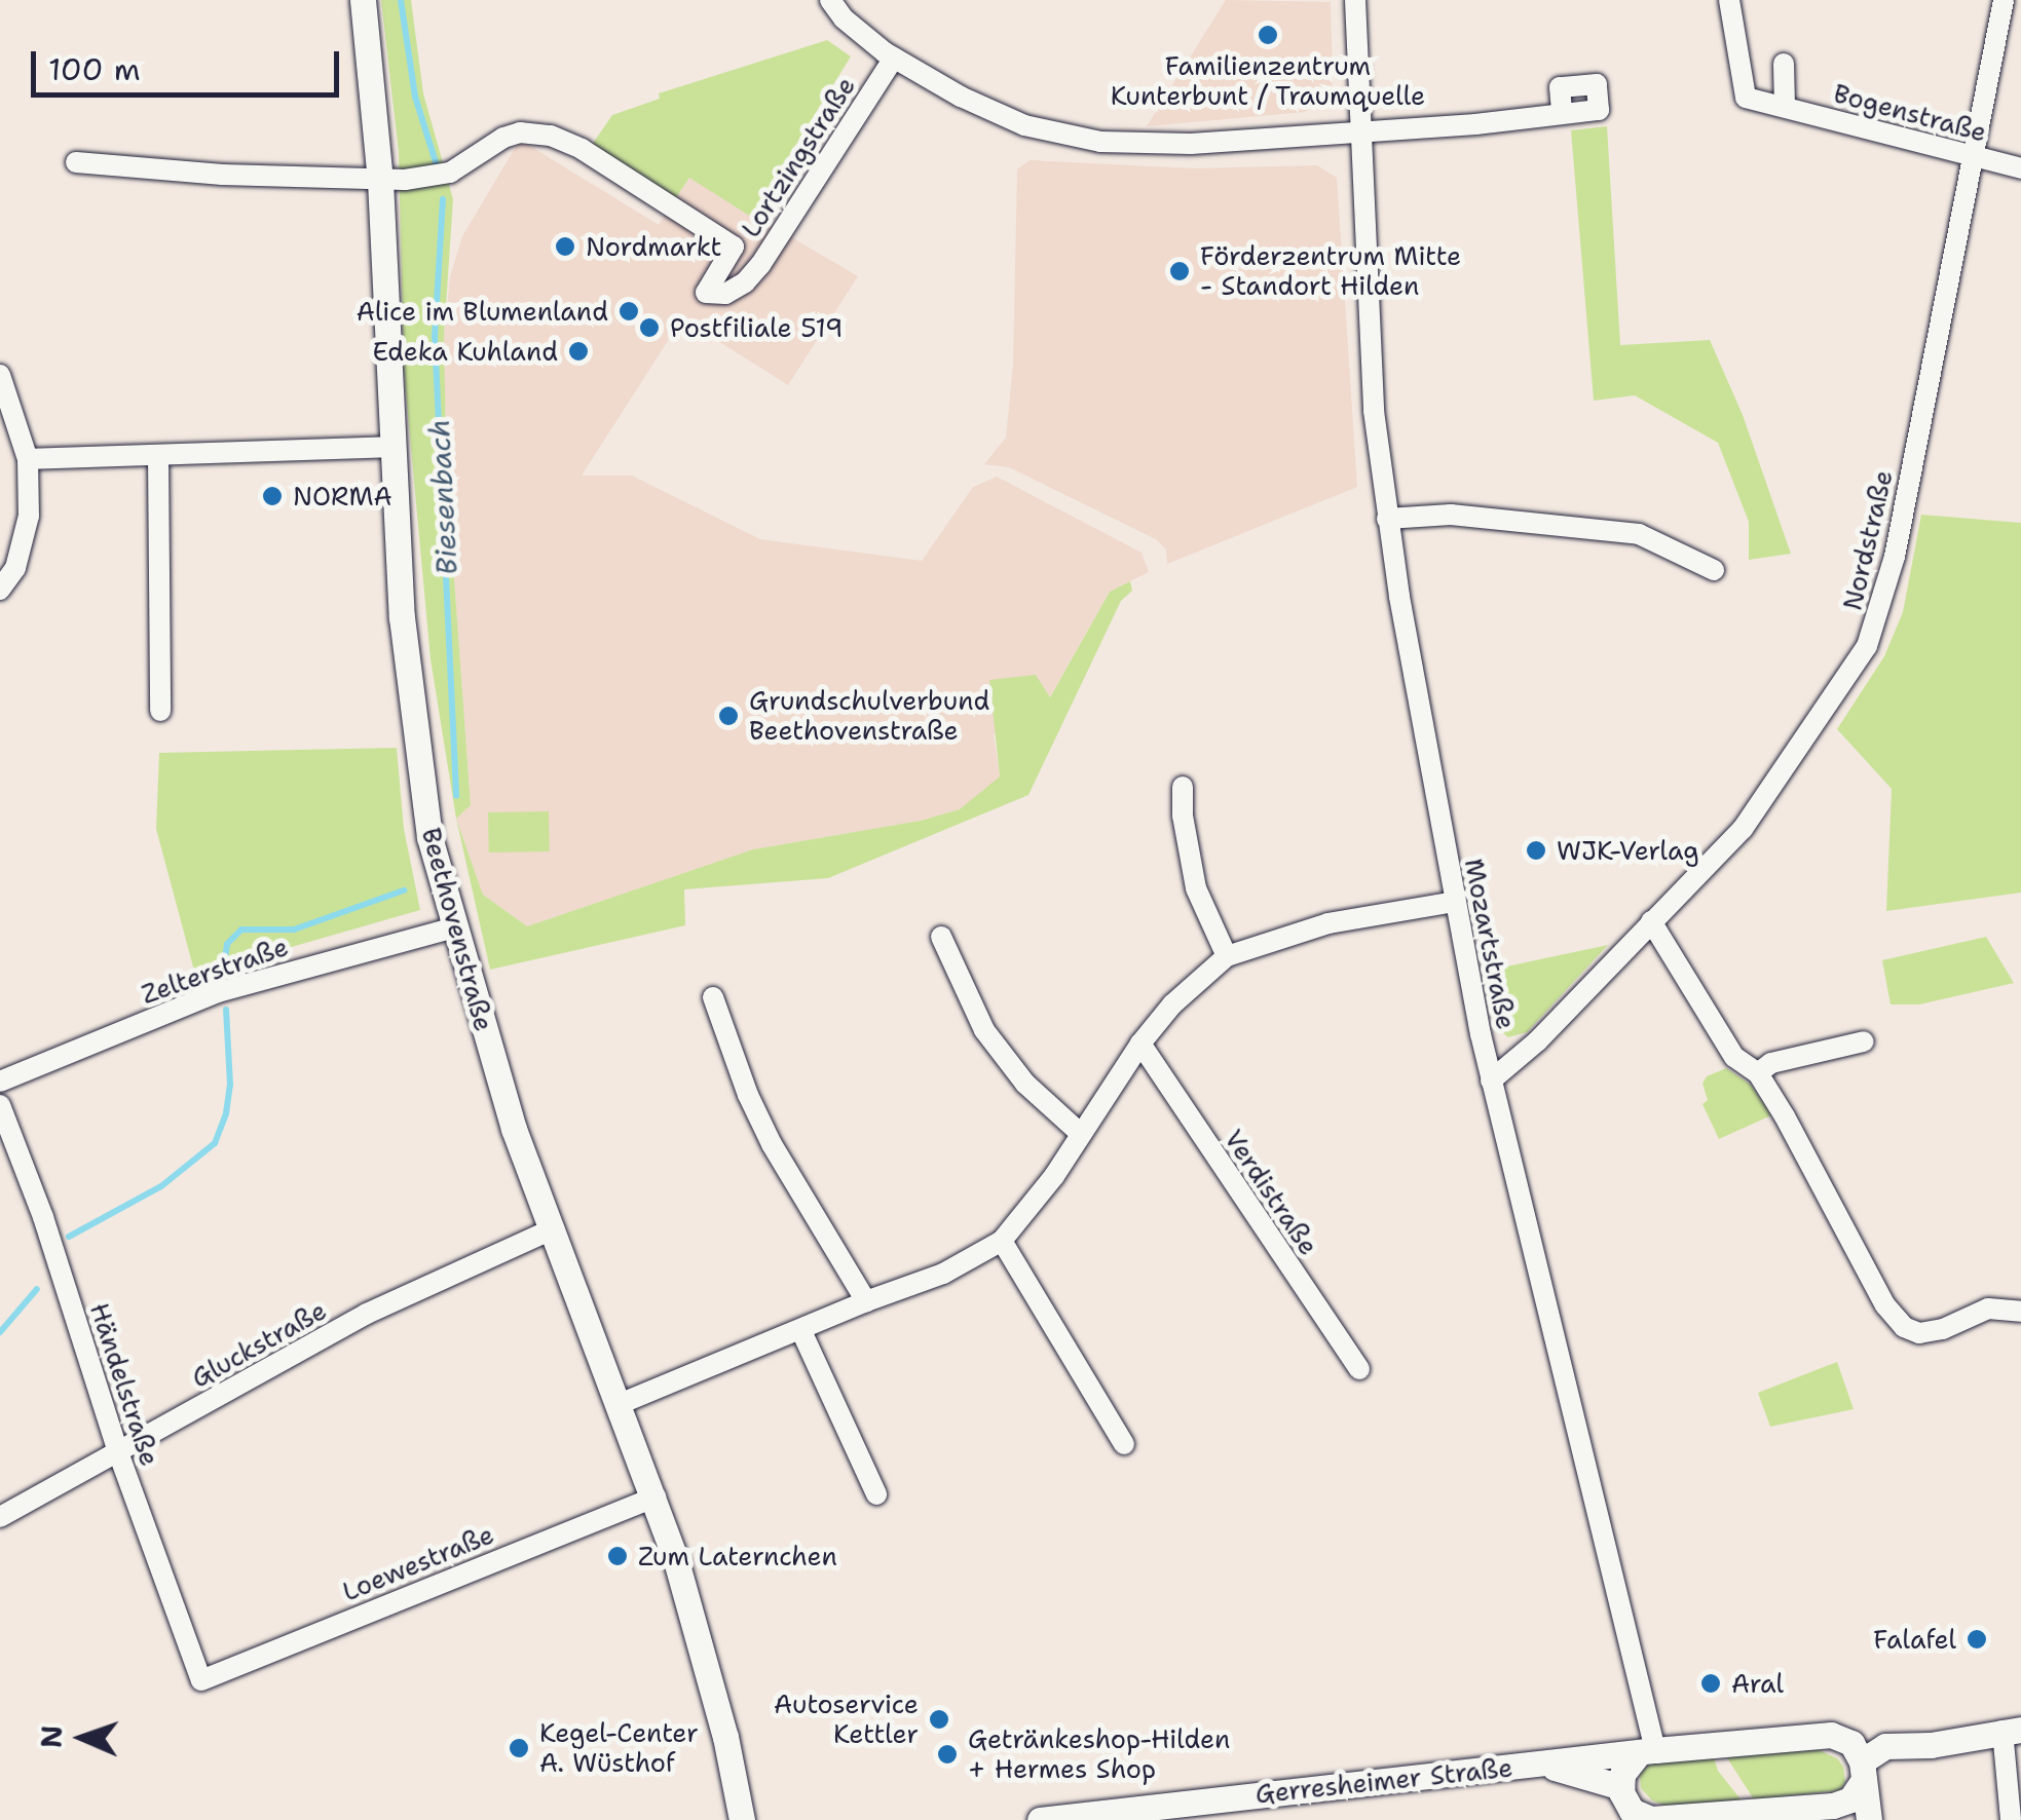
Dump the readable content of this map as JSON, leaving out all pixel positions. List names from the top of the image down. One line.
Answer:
{"streets":{"street":["Bogenstraße","Lortzingstraße","Nordstraße","Beethovenstraße","Mozartstraße","Zelterstraße","Verdistraße","Gluckstraße","Händelstraße","Loewestraße","Gerresheimer Straße"]},"crossings":[["Bogenstraße","Nordstraße"],["Lortzingstraße","Beethovenstraße"],["Nordstraße","Mozartstraße"],["Beethovenstraße","Zelterstraße"],["Beethovenstraße","Gluckstraße"],["Beethovenstraße","Loewestraße"],["Mozartstraße","Gerresheimer Straße"],["Gluckstraße","Händelstraße"],["Händelstraße","Loewestraße"]],"water":["Biesenbach"],"places":["Familienzentrum Kunterbunt / Traumquelle","Nordmarkt","Förderzentrum Mitte - Standort Hilden","Alice im Blumenland","Postfiliale 519","Edeka Kuhland","NORMA","Grundschulverbund Beethovenstraße","WJK-Verlag","Zum Laternchen","Falafel","Aral","Autoservice Kettler","Kegel-Center A. Wüsthof","Getränkeshop-Hilden + Hermes Shop"],"scale_bar":"100 m","north":"left"}
